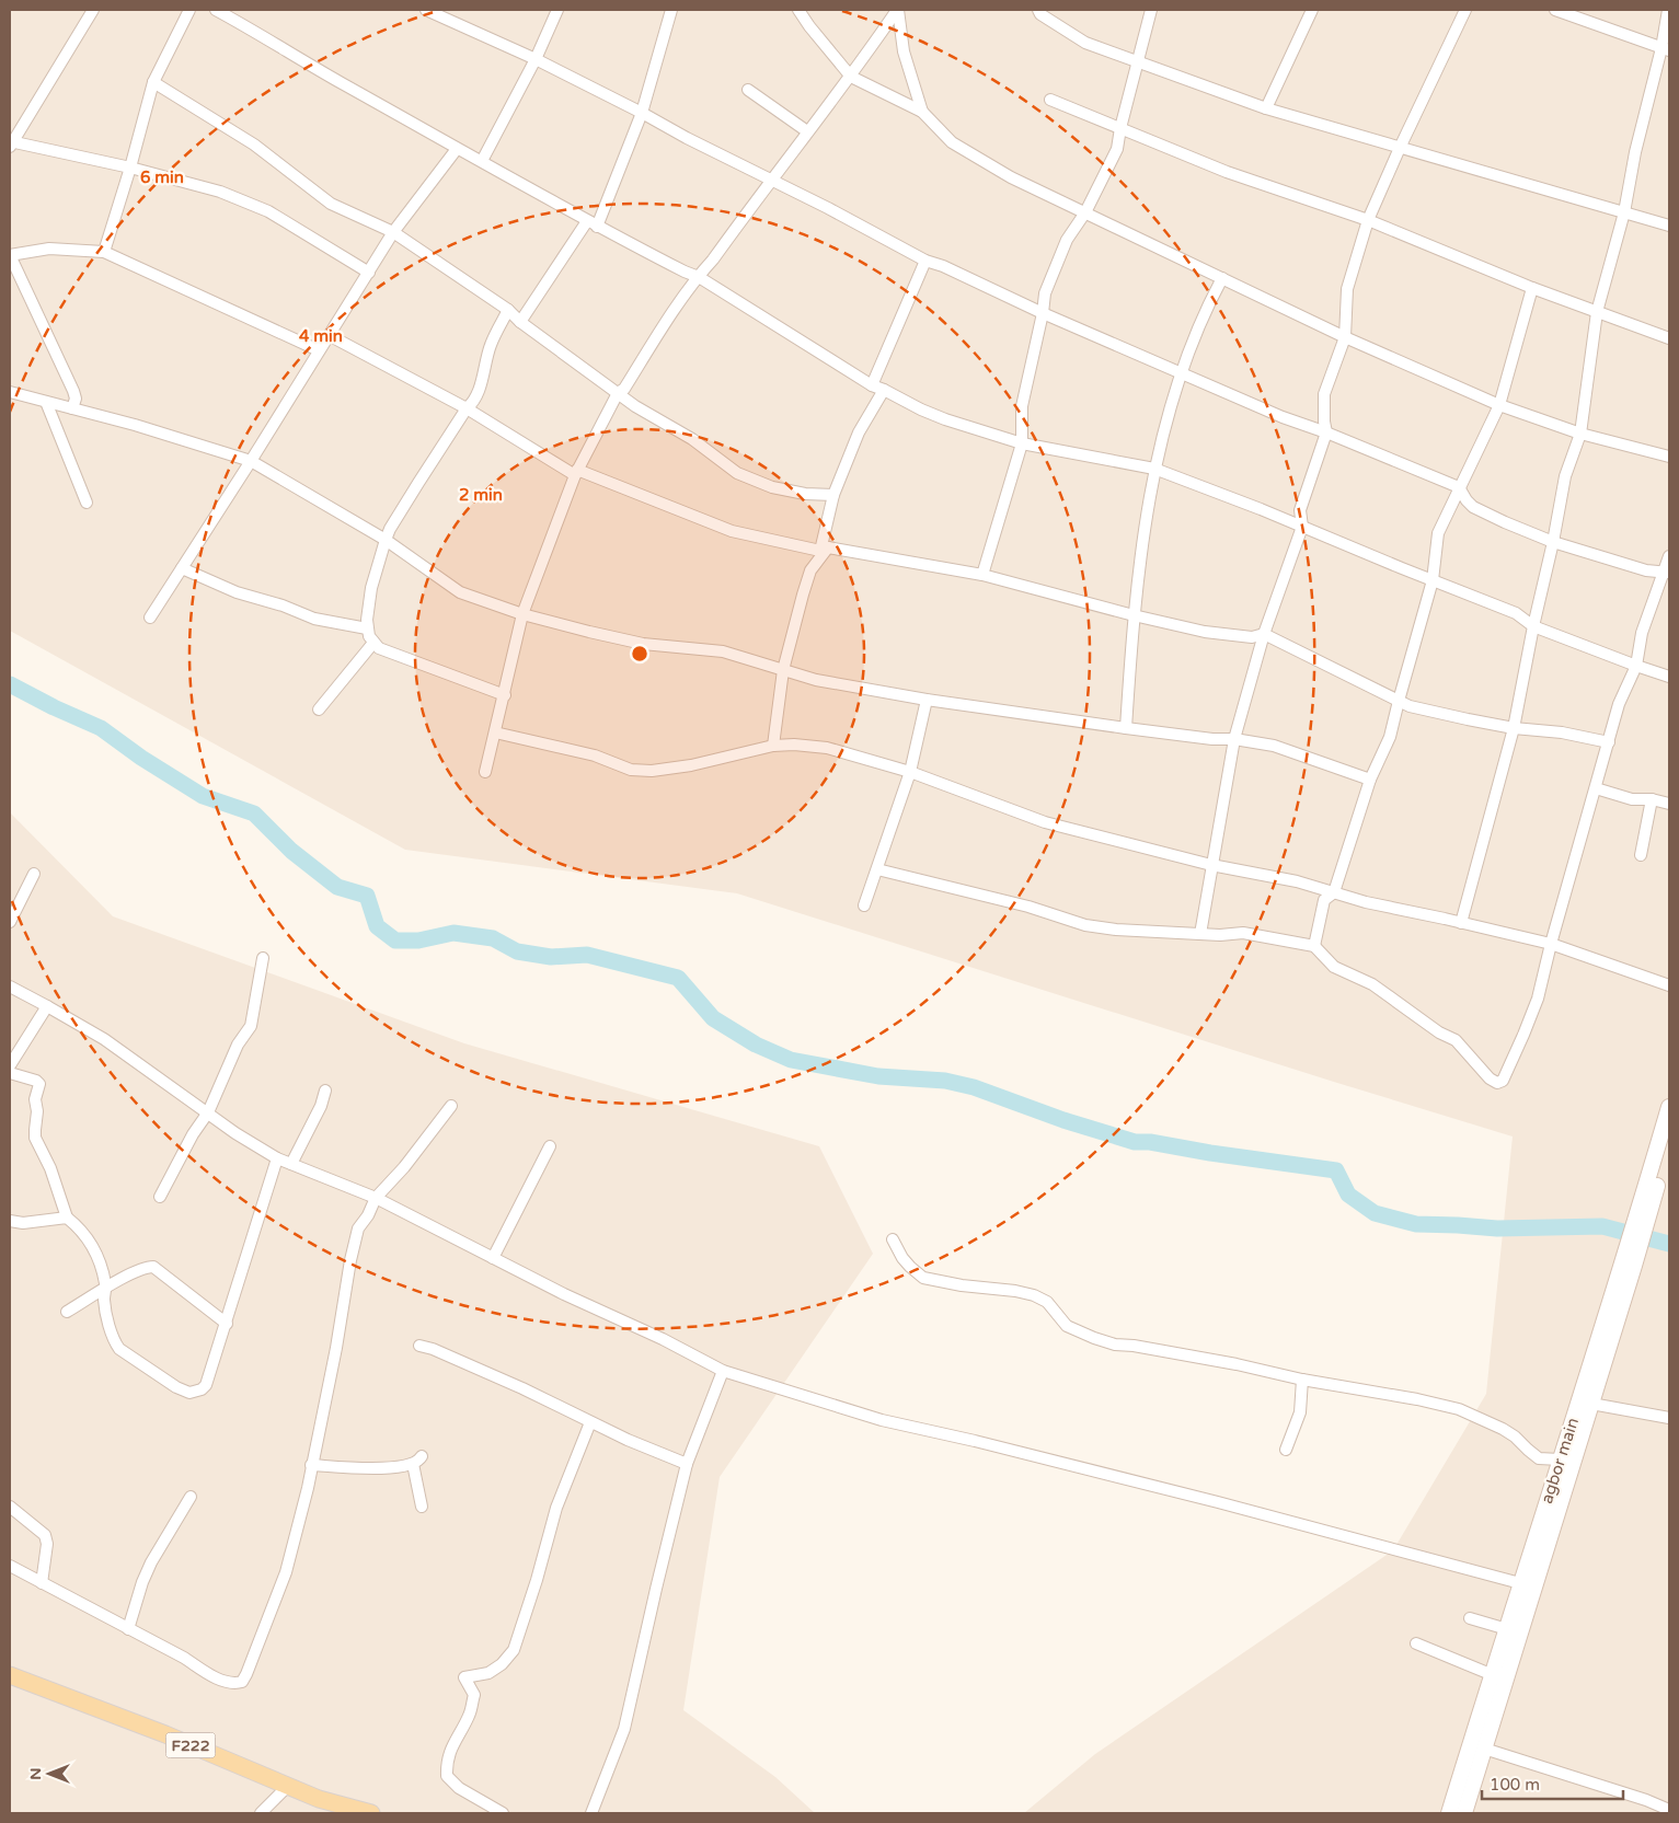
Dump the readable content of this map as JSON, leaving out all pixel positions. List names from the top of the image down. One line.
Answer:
{"streets":{"main road":["agbor main","F222"]},"scale_bar":"100 m","north":"left","rings":["6 min","4 min","2 min"]}
